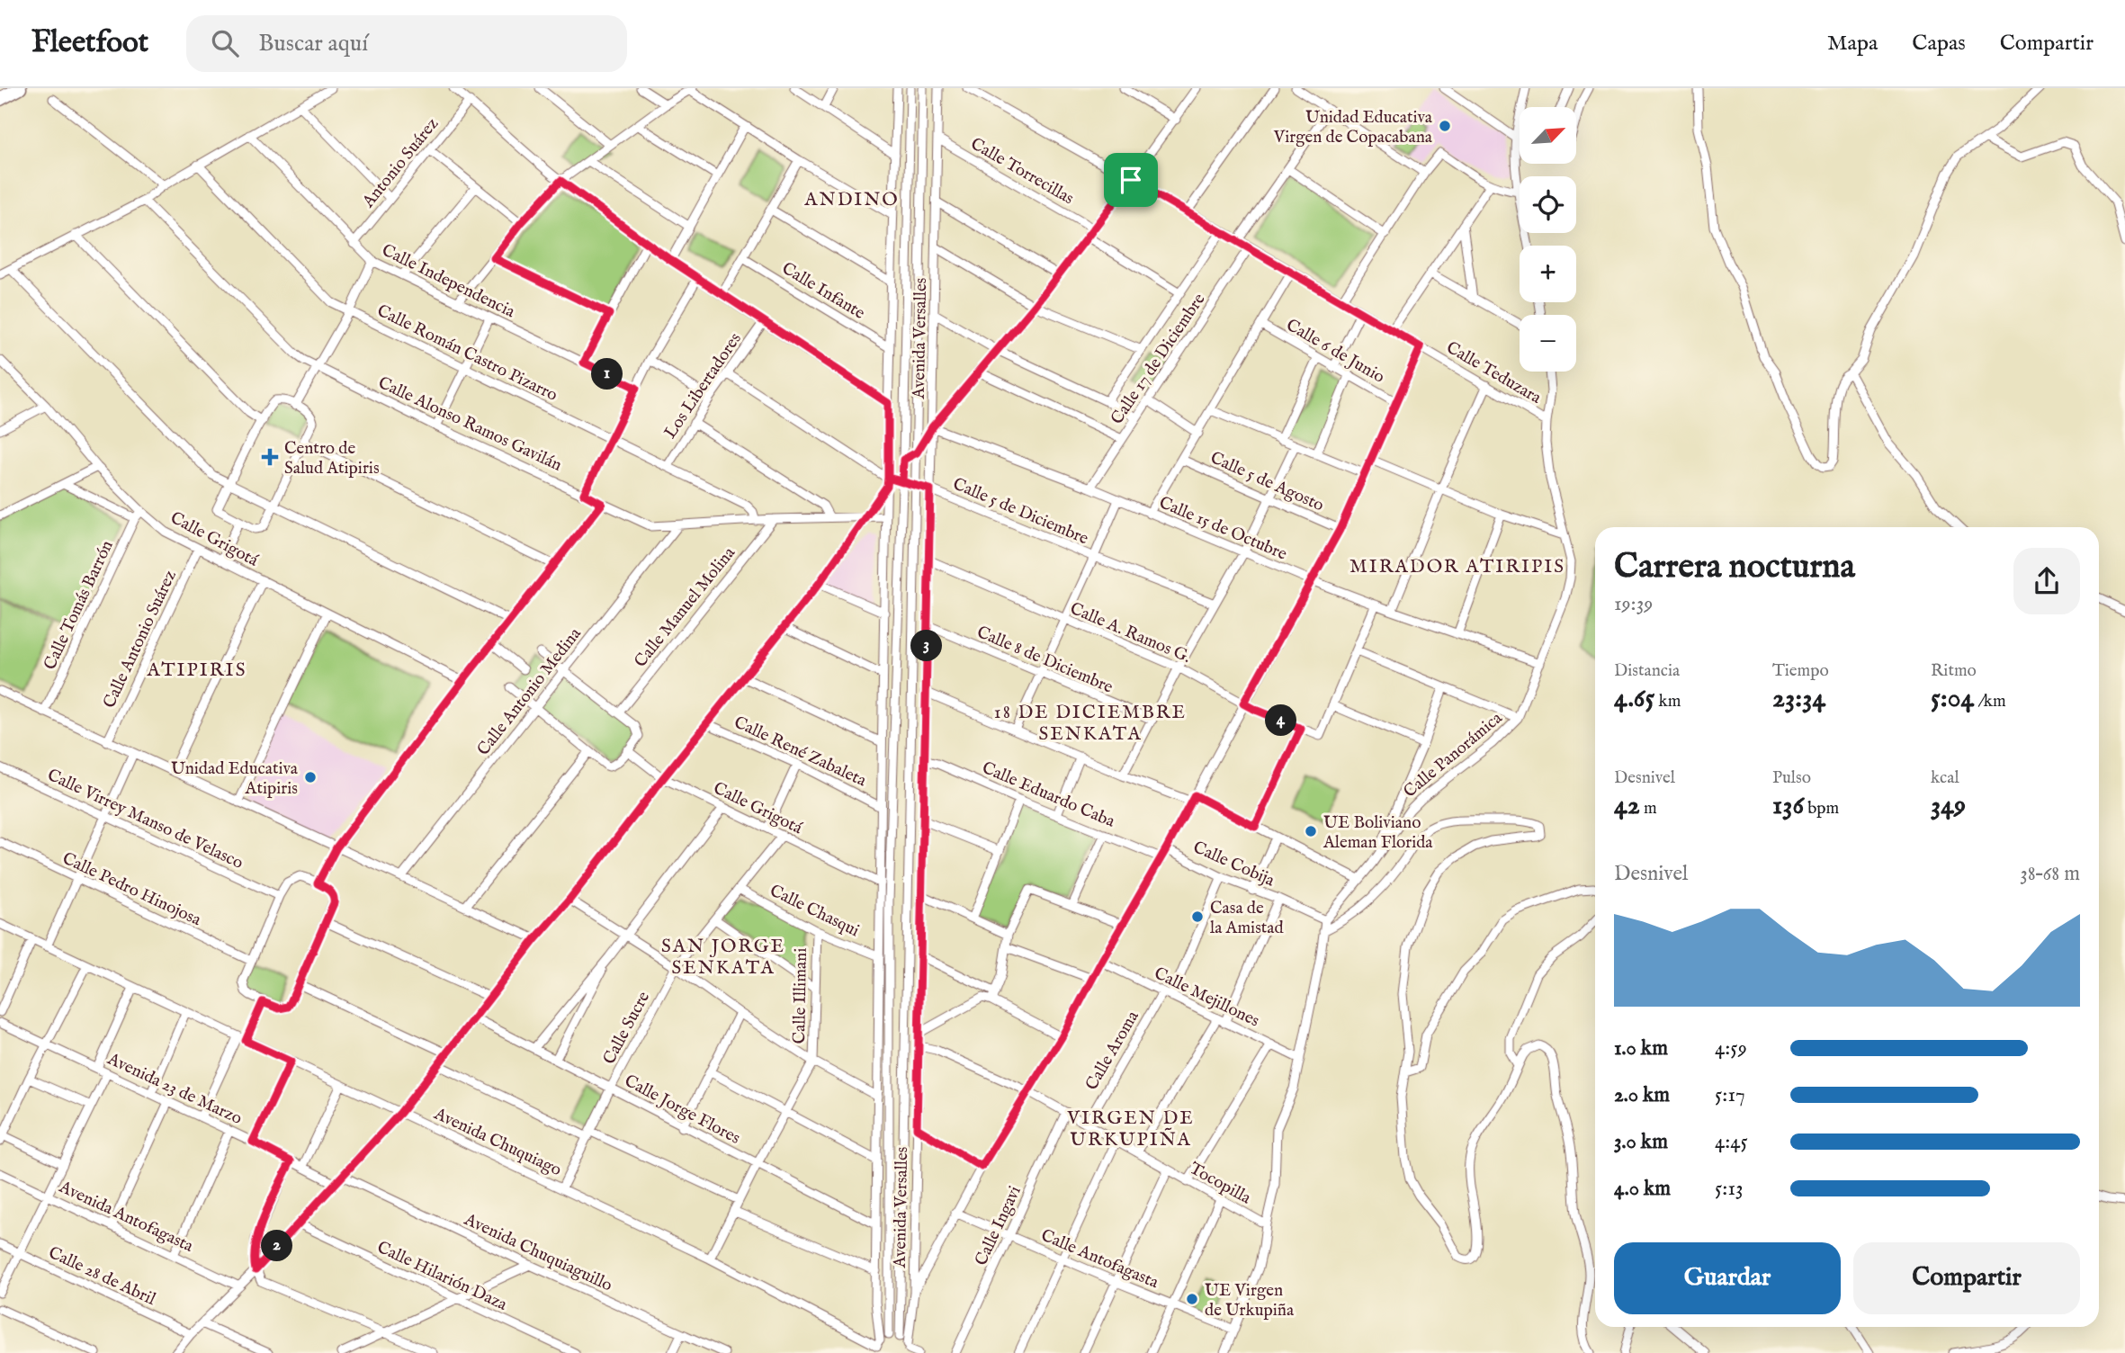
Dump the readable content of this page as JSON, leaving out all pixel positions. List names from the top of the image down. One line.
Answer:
{"streets":{"street":["Antonio Suárez","Calle Torrecillas","Calle Independencia","Calle Infante","Avenida Versalles","Calle 6 de Junio","Calle Román Castro Pizarro","Calle 17 de Diciembre","Calle Teduzara","Los Libertadores","Calle Alonso Ramos Gavilán","Calle 5 de Agosto","Calle 5 de Diciembre","Calle 15 de Octubre","Calle Grigotá","Calle Tomás Barrón","Calle Manuel Molina","Calle A. Ramos G.","Calle Antonio Suárez","Calle 8 de Diciembre","Calle Antonio Medina","Calle René Zabaleta","Calle Panorámica","Calle Eduardo Caba","Calle Virrey Manso de Velasco","Calle Cobija","Calle Pedro Hinojosa","Calle Chasqui","Calle Illimani","Calle Mejillones","Calle Sucre","Calle Aroma","Avenida 23 de Marzo","Calle Jorge Flores","Avenida Chuquiago","Tocopilla","Avenida Antofagasta","Calle Ingavi","Avenida Chuquiaguillo","Calle Antofagasta","Calle 28 de Abril","Calle Hilarión Daza"]},"crossings":[["Antonio Suárez","Calle Independencia"],["Calle Torrecillas","Avenida Versalles"],["Calle Infante","Avenida Versalles"],["Avenida Versalles","Calle Alonso Ramos Gavilán"],["Avenida Versalles","Calle 5 de Diciembre"],["Avenida Versalles","Calle 15 de Octubre"],["Avenida Versalles","Calle Grigotá"],["Avenida Versalles","Calle A. Ramos G."],["Avenida Versalles","Calle 8 de Diciembre"],["Avenida Versalles","Calle René Zabaleta"],["Avenida Versalles","Calle Eduardo Caba"],["Avenida Versalles","Calle Chasqui"],["Avenida Versalles","Calle Jorge Flores"],["Avenida Versalles","Avenida Chuquiago"],["Avenida Versalles","Tocopilla"],["Calle Román Castro Pizarro","Los Libertadores"],["Calle Román Castro Pizarro","Calle Alonso Ramos Gavilán"],["Calle 17 de Diciembre","Calle Teduzara"],["Calle 17 de Diciembre","Calle 15 de Octubre"],["Calle Teduzara","Calle Panorámica"],["Los Libertadores","Calle 5 de Diciembre"],["Calle Alonso Ramos Gavilán","Calle Manuel Molina"],["Calle Alonso Ramos Gavilán","Calle Antonio Medina"],["Calle 15 de Octubre","Calle Panorámica"],["Calle Grigotá","Calle Tomás Barrón"],["Calle Grigotá","Calle Antonio Suárez"],["Calle Grigotá","Calle Sucre"],["Calle Panorámica","Calle Cobija"],["Calle Panorámica","Calle Mejillones"],["Calle Panorámica","Tocopilla"],["Calle Panorámica","Calle Antofagasta"],["Calle Cobija","Calle Aroma"],["Calle Chasqui","Calle Illimani"],["Calle Chasqui","Calle Sucre"],["Calle Mejillones","Calle Aroma"],["Calle Sucre","Calle Jorge Flores"],["Calle Sucre","Avenida Chuquiago"],["Calle Aroma","Tocopilla"],["Tocopilla","Calle Ingavi"],["Calle Ingavi","Calle Antofagasta"]],"districts":["ANDINO","MIRADOR ATIRIPIS","ATIPIRIS","18 DE DICIEMBRE SENKATA","SAN JORGE SENKATA","VIRGEN DE URKUPIÑA"],"places":{"other":["Unidad Educativa Virgen de Copacabana","Unidad Educativa Atipiris","UE Boliviano Aleman Florida","Casa de la Amistad","UE Virgen de Urkupiña"],"health":["Centro de Salud Atipiris"]},"north":"top right","page":{"header":"Fleetfoot","search":"Buscar aquí","nav":["Mapa","Capas","Compartir"],"map_buttons":["+","−"],"pins":["1","3","4","2"],"heading":["Carrera nocturna","19:39"],"stats":[["Distancia","4.65 km"],["Tiempo","23:34"],["Ritmo","5:04 /km"],["Desnivel","42 m"],["Pulso","136 bpm"],["kcal","349"]],"chart":["Desnivel","38–68 m"],"list":[{"name":"1.0 km","note":"4:59"},{"name":"2.0 km","note":"5:17"},{"name":"3.0 km","note":"4:45"},{"name":"4.0 km","note":"5:13"}],"buttons":["Guardar","Compartir"]}}
